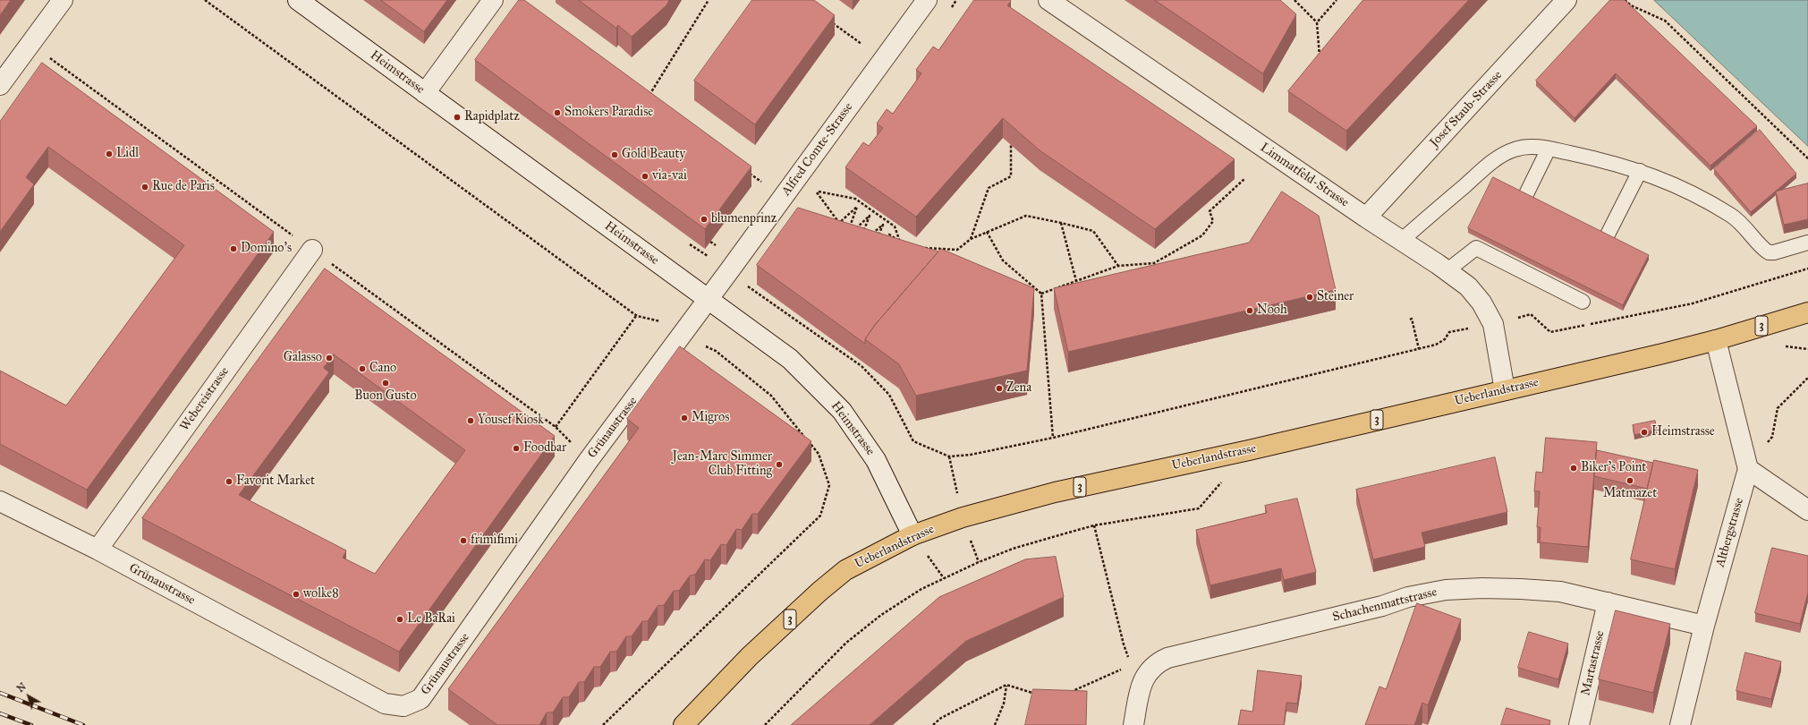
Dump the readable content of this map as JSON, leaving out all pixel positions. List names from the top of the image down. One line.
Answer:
{"streets":{"main road":["3","Ueberlandstrasse"],"street":["Heimstrasse","Josef Staub-Strasse","Alfred Comte-Strasse","Limmatfeld-Strasse","Webereistrasse","Grünaustrasse","Altbergstrasse","Schachenmattstrasse","Martastrasse"]},"crossings":[["Heimstrasse","Alfred Comte-Strasse"],["Heimstrasse","Ueberlandstrasse"],["Heimstrasse","Grünaustrasse"],["Josef Staub-Strasse","Limmatfeld-Strasse"],["Alfred Comte-Strasse","Grünaustrasse"],["Limmatfeld-Strasse","Ueberlandstrasse"],["Ueberlandstrasse","Altbergstrasse"],["Webereistrasse","Grünaustrasse"],["Altbergstrasse","Schachenmattstrasse"],["Schachenmattstrasse","Martastrasse"]],"places":["Smokers Paradise","Rapidplatz","Lidl","Gold Beauty","via-vai","Rue de Paris","blumenprinz","Domino's","Steiner","Nooh","Galasso","Cano","Buon Gusto","Zena","Migros","Yousef Kiosk","Heimstrasse","Foodbar","Jean-Marc Simmer Club Fitting","Biker's Point","Matmazet","Favorit Market","frimifimi","wolke8","Le BaRai"],"north":"top left"}
